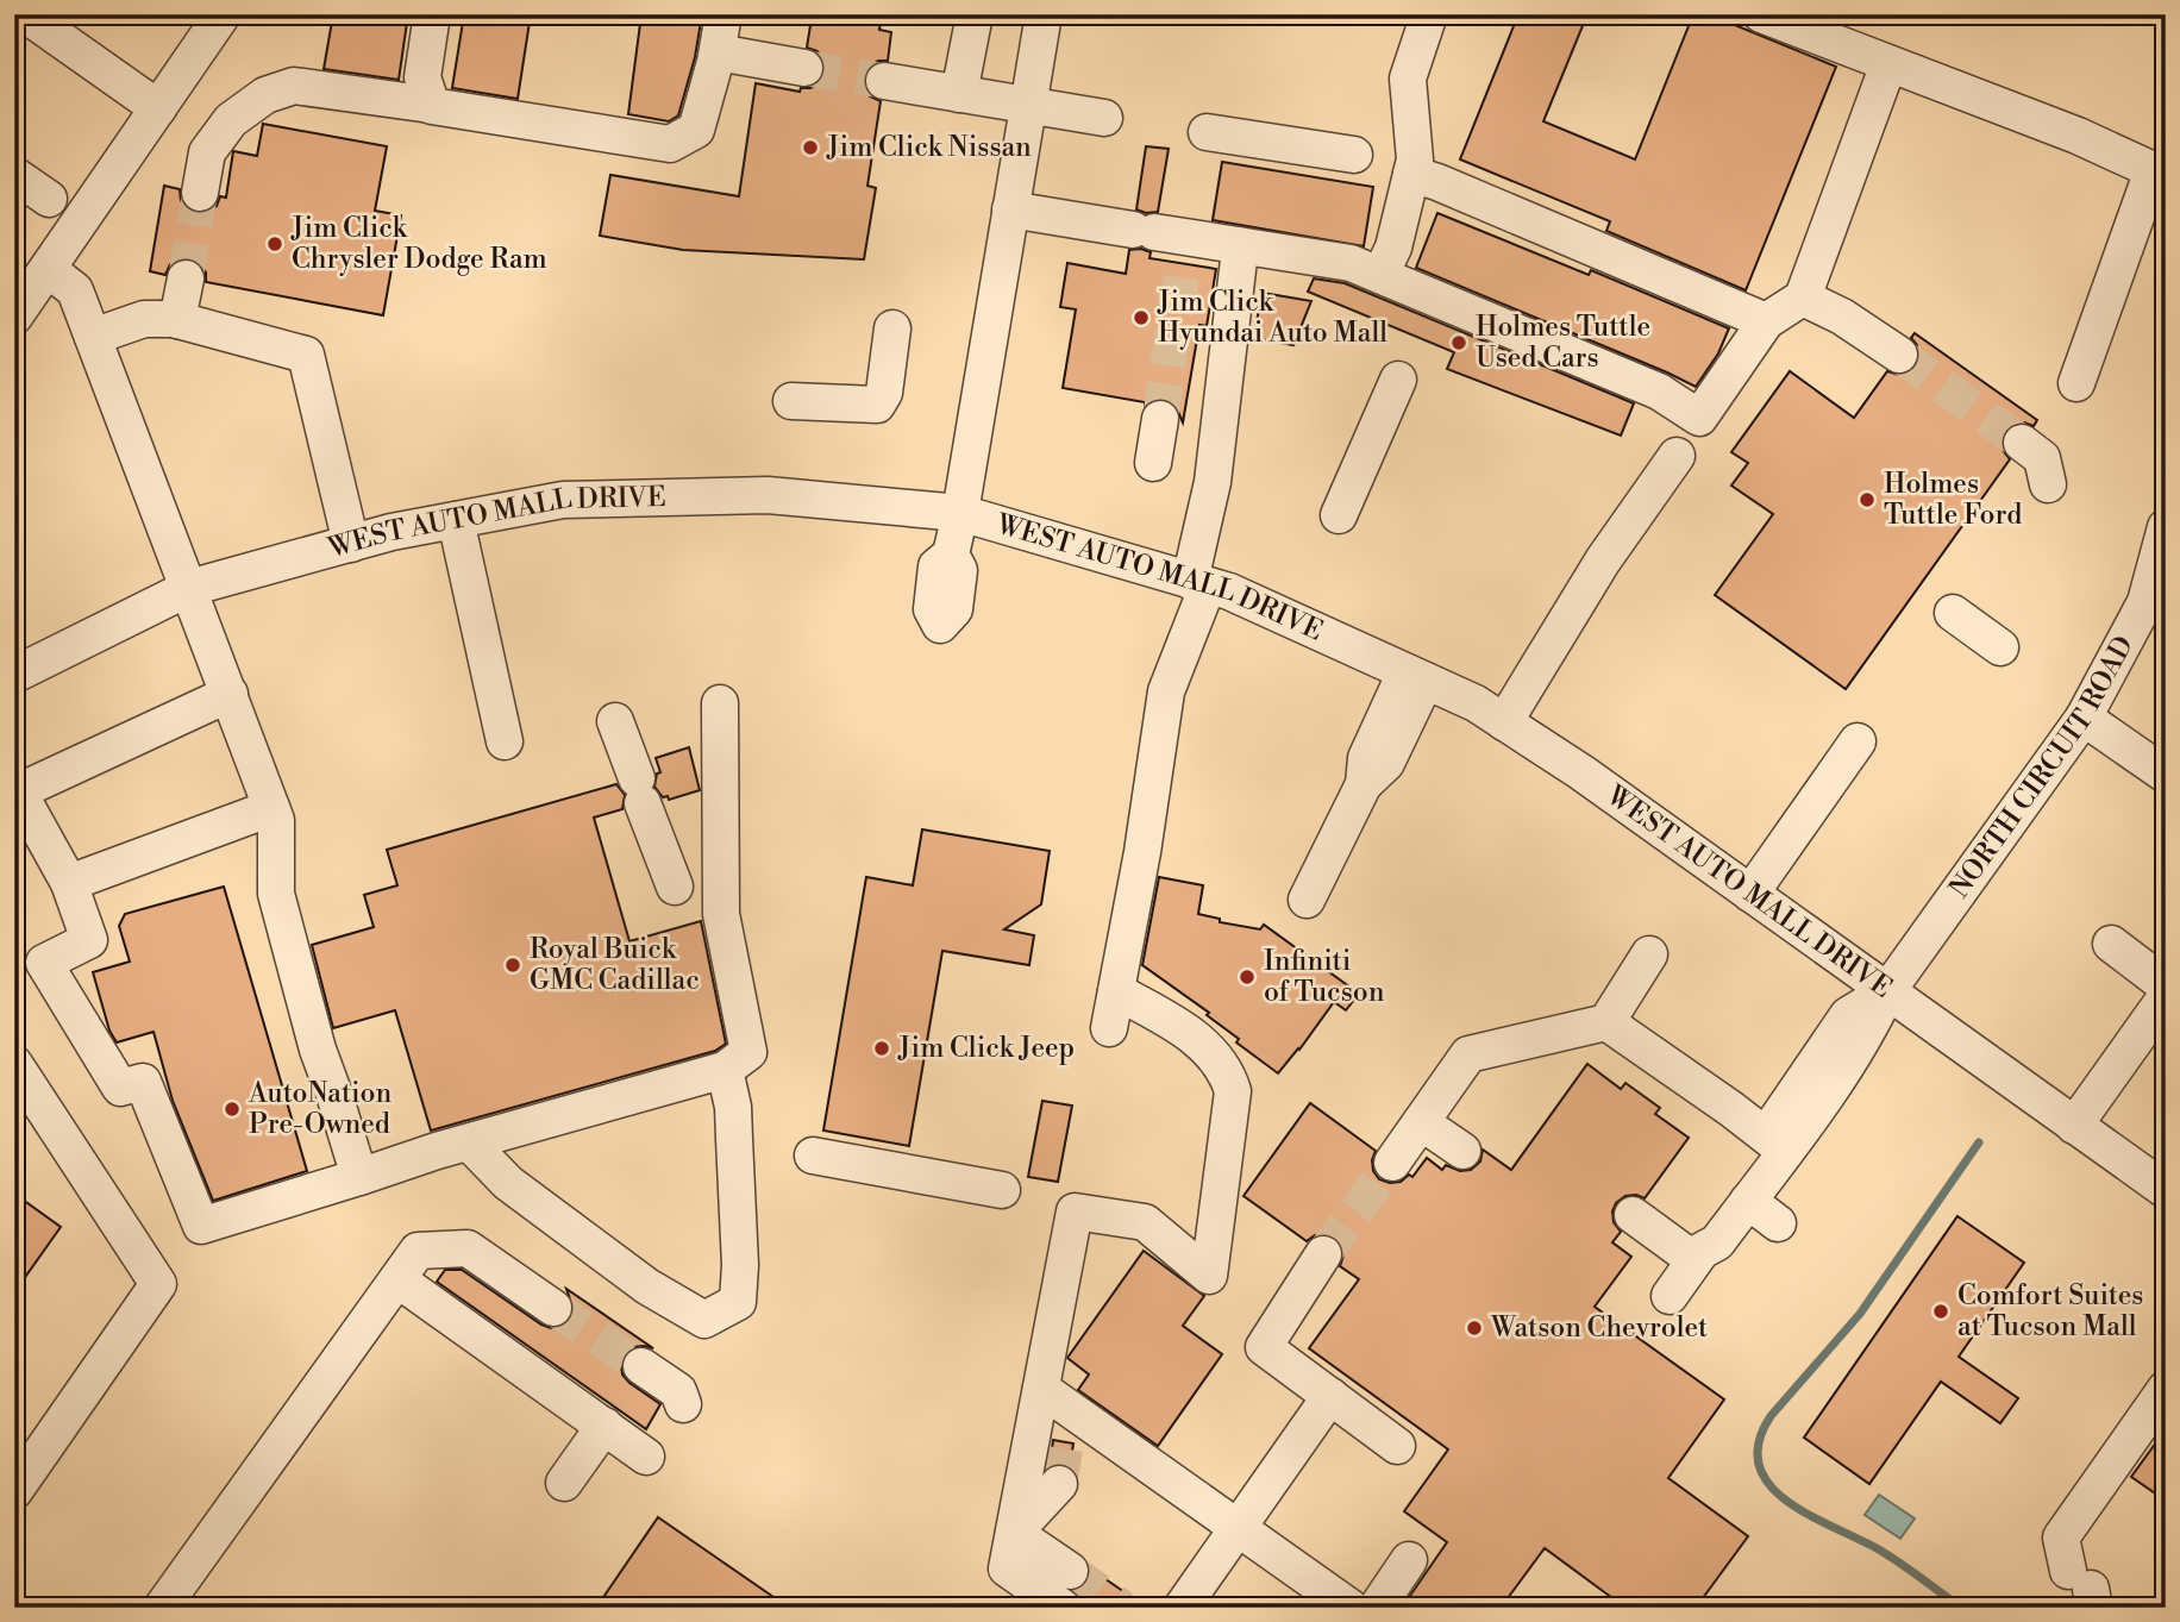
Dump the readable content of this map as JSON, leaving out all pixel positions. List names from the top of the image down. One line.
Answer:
{"streets":{"street":["WEST AUTO MALL DRIVE","NORTH CIRCUIT ROAD"]},"crossings":[["WEST AUTO MALL DRIVE","NORTH CIRCUIT ROAD"]],"places":["Jim Click Nissan","Jim Click Chrysler Dodge Ram","Jim Click Hyundai Auto Mall","Holmes Tuttle Used Cars","Holmes Tuttle Ford","Royal Buick GMC Cadillac","Infiniti of Tucson","Jim Click Jeep","AutoNation Pre-Owned","Comfort Suites at Tucson Mall","Watson Chevrolet"]}
